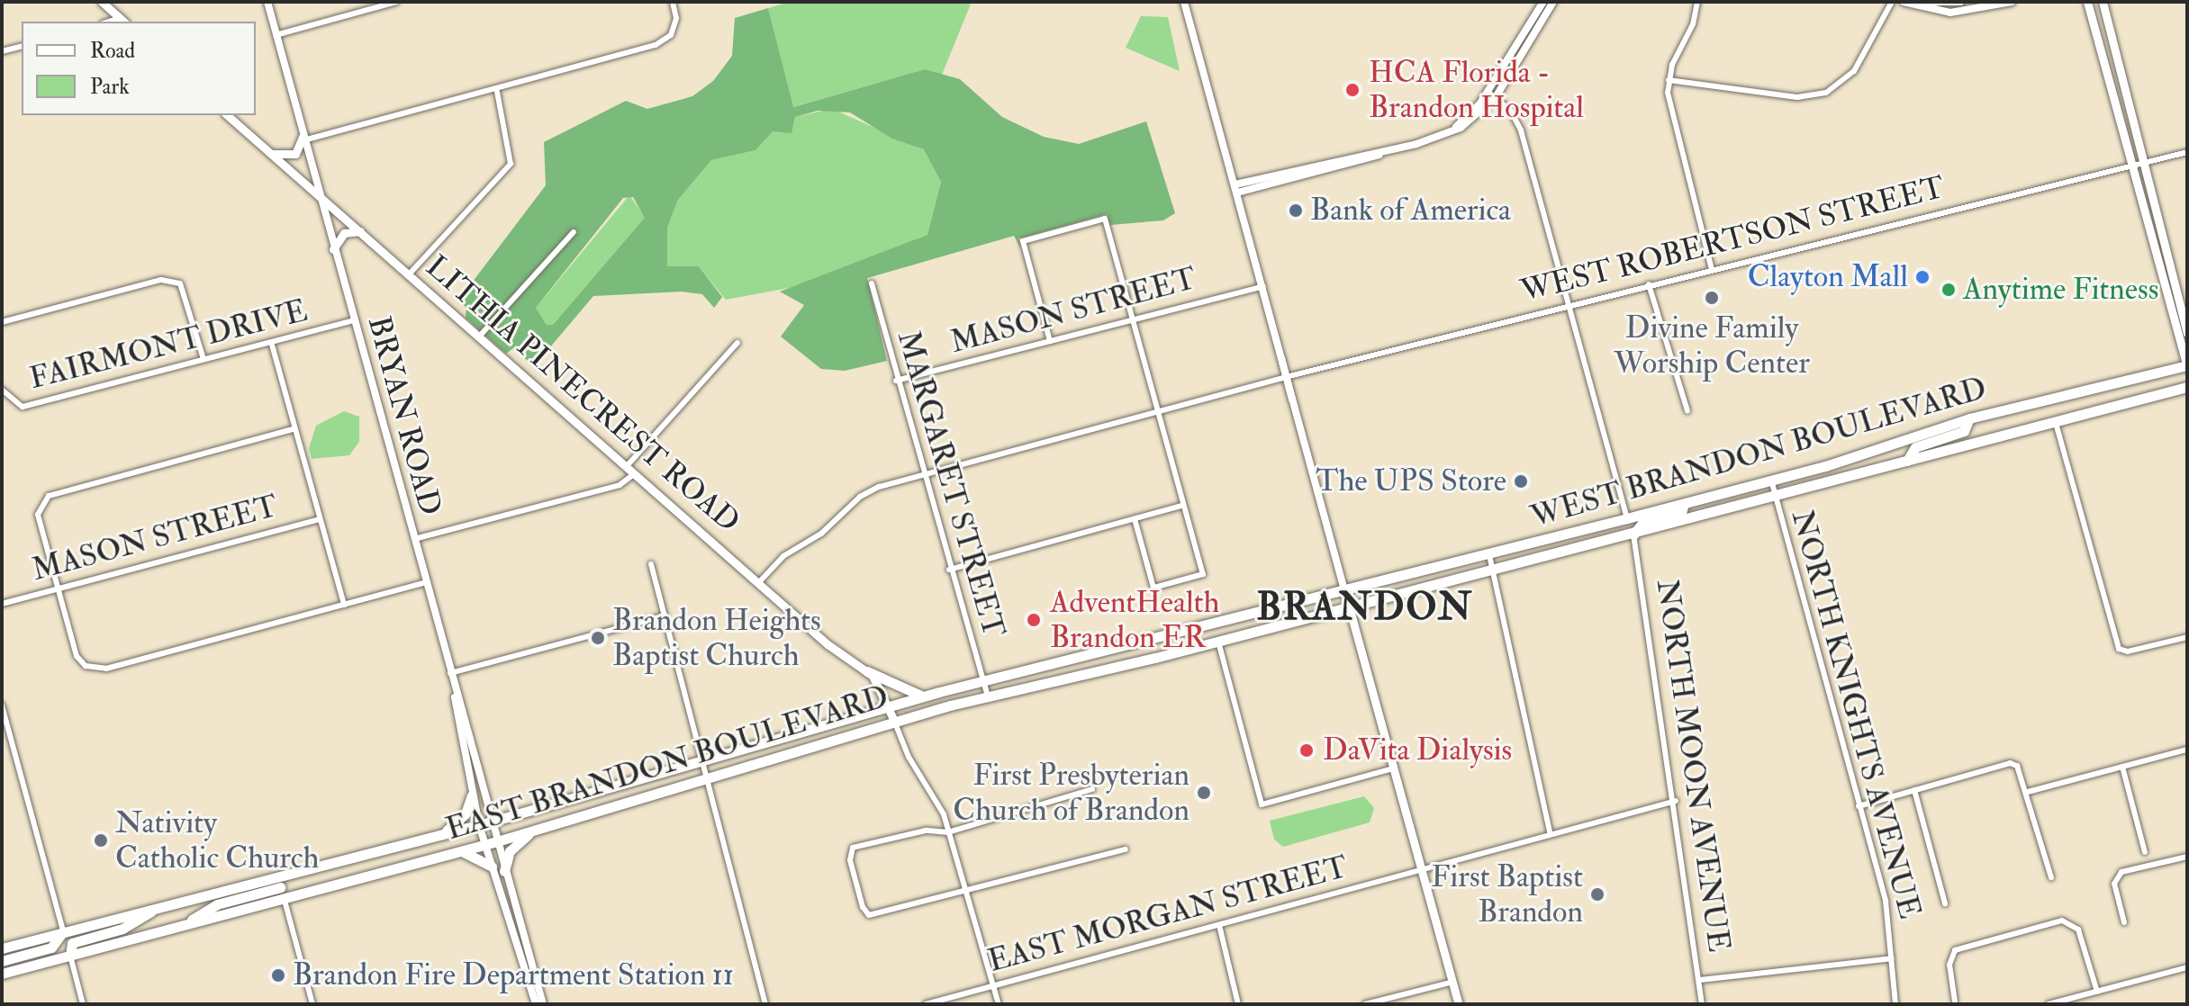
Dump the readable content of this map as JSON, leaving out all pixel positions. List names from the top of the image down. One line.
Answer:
{"streets":{"highway":["WEST BRANDON BOULEVARD","EAST BRANDON BOULEVARD"],"main road":["LITHIA PINECREST ROAD"],"street":["WEST ROBERTSON STREET","MASON STREET","FAIRMONT DRIVE","BRYAN ROAD","MARGARET STREET","NORTH KNIGHTS AVENUE","NORTH MOON AVENUE","EAST MORGAN STREET"]},"crossings":[["WEST ROBERTSON STREET","LITHIA PINECREST ROAD"],["WEST ROBERTSON STREET","MARGARET STREET"],["MASON STREET","MARGARET STREET"],["FAIRMONT DRIVE","BRYAN ROAD"],["LITHIA PINECREST ROAD","BRYAN ROAD"],["LITHIA PINECREST ROAD","EAST BRANDON BOULEVARD"],["BRYAN ROAD","EAST BRANDON BOULEVARD"],["WEST BRANDON BOULEVARD","NORTH KNIGHTS AVENUE"],["WEST BRANDON BOULEVARD","EAST BRANDON BOULEVARD"],["WEST BRANDON BOULEVARD","NORTH MOON AVENUE"],["MARGARET STREET","EAST BRANDON BOULEVARD"],["NORTH MOON AVENUE","EAST MORGAN STREET"]],"districts":["BRANDON"],"places":["HCA Florida - Brandon Hospital","Bank of America","Clayton Mall","Anytime Fitness","Divine Family Worship Center","The UPS Store","AdventHealth Brandon ER","Brandon Heights Baptist Church","DaVita Dialysis","First Presbyterian Church of Brandon","Nativity Catholic Church","First Baptist Brandon","Brandon Fire Department Station 11"],"legend":["Road","Park"]}
